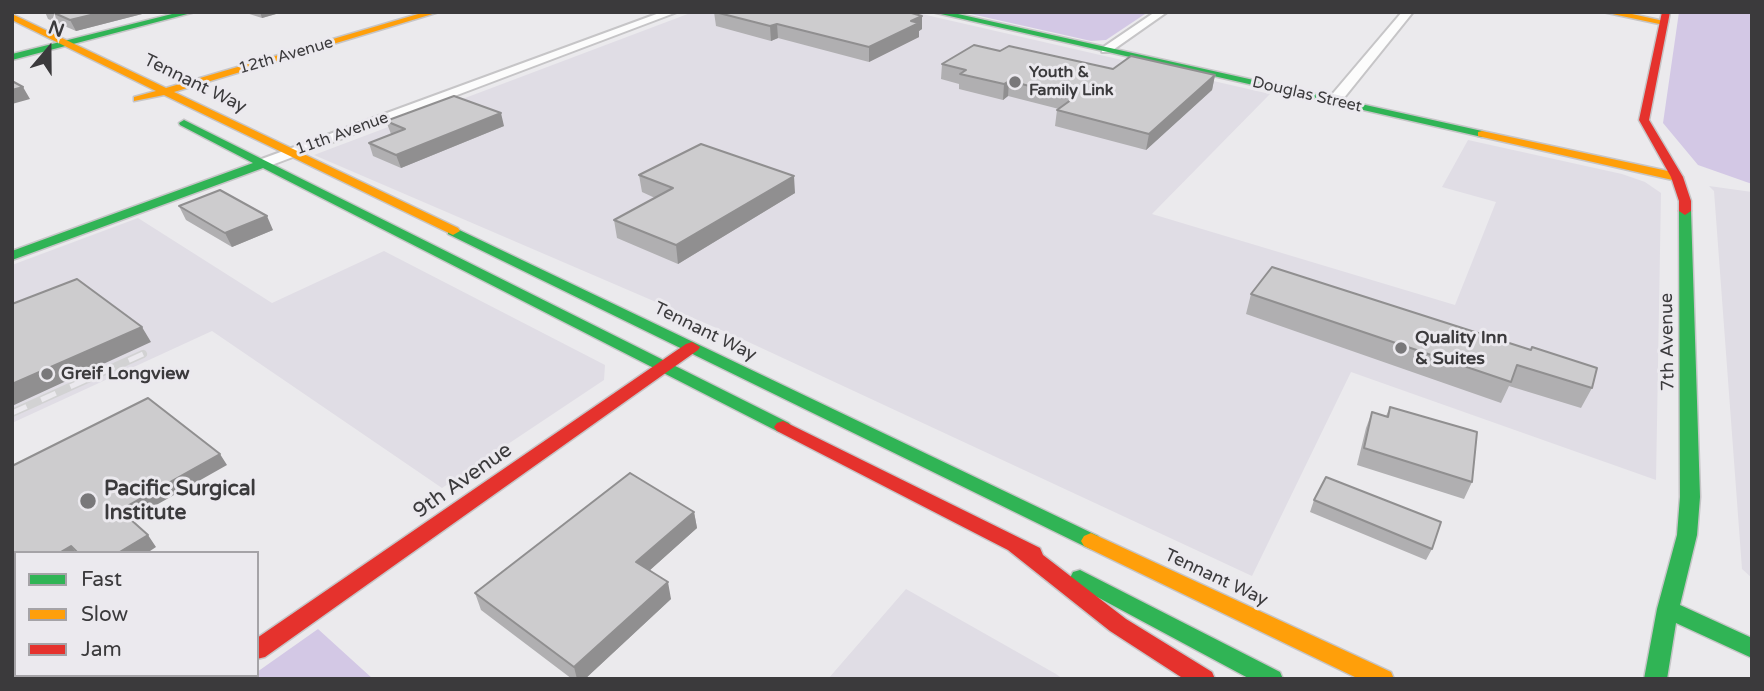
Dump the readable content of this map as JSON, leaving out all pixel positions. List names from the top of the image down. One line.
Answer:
{"streets":{"main road":["12th Avenue","Tennant Way","Douglas Street","11th Avenue","7th Avenue","9th Avenue"]},"crossings":[["12th Avenue","Tennant Way"],["12th Avenue","11th Avenue"],["Tennant Way","11th Avenue"],["Tennant Way","9th Avenue"],["Douglas Street","7th Avenue"]],"places":["Youth & Family Link","Quality Inn & Suites","Greif Longview","Pacific Surgical Institute"],"legend":["Fast","Slow","Jam"],"north":"top"}
